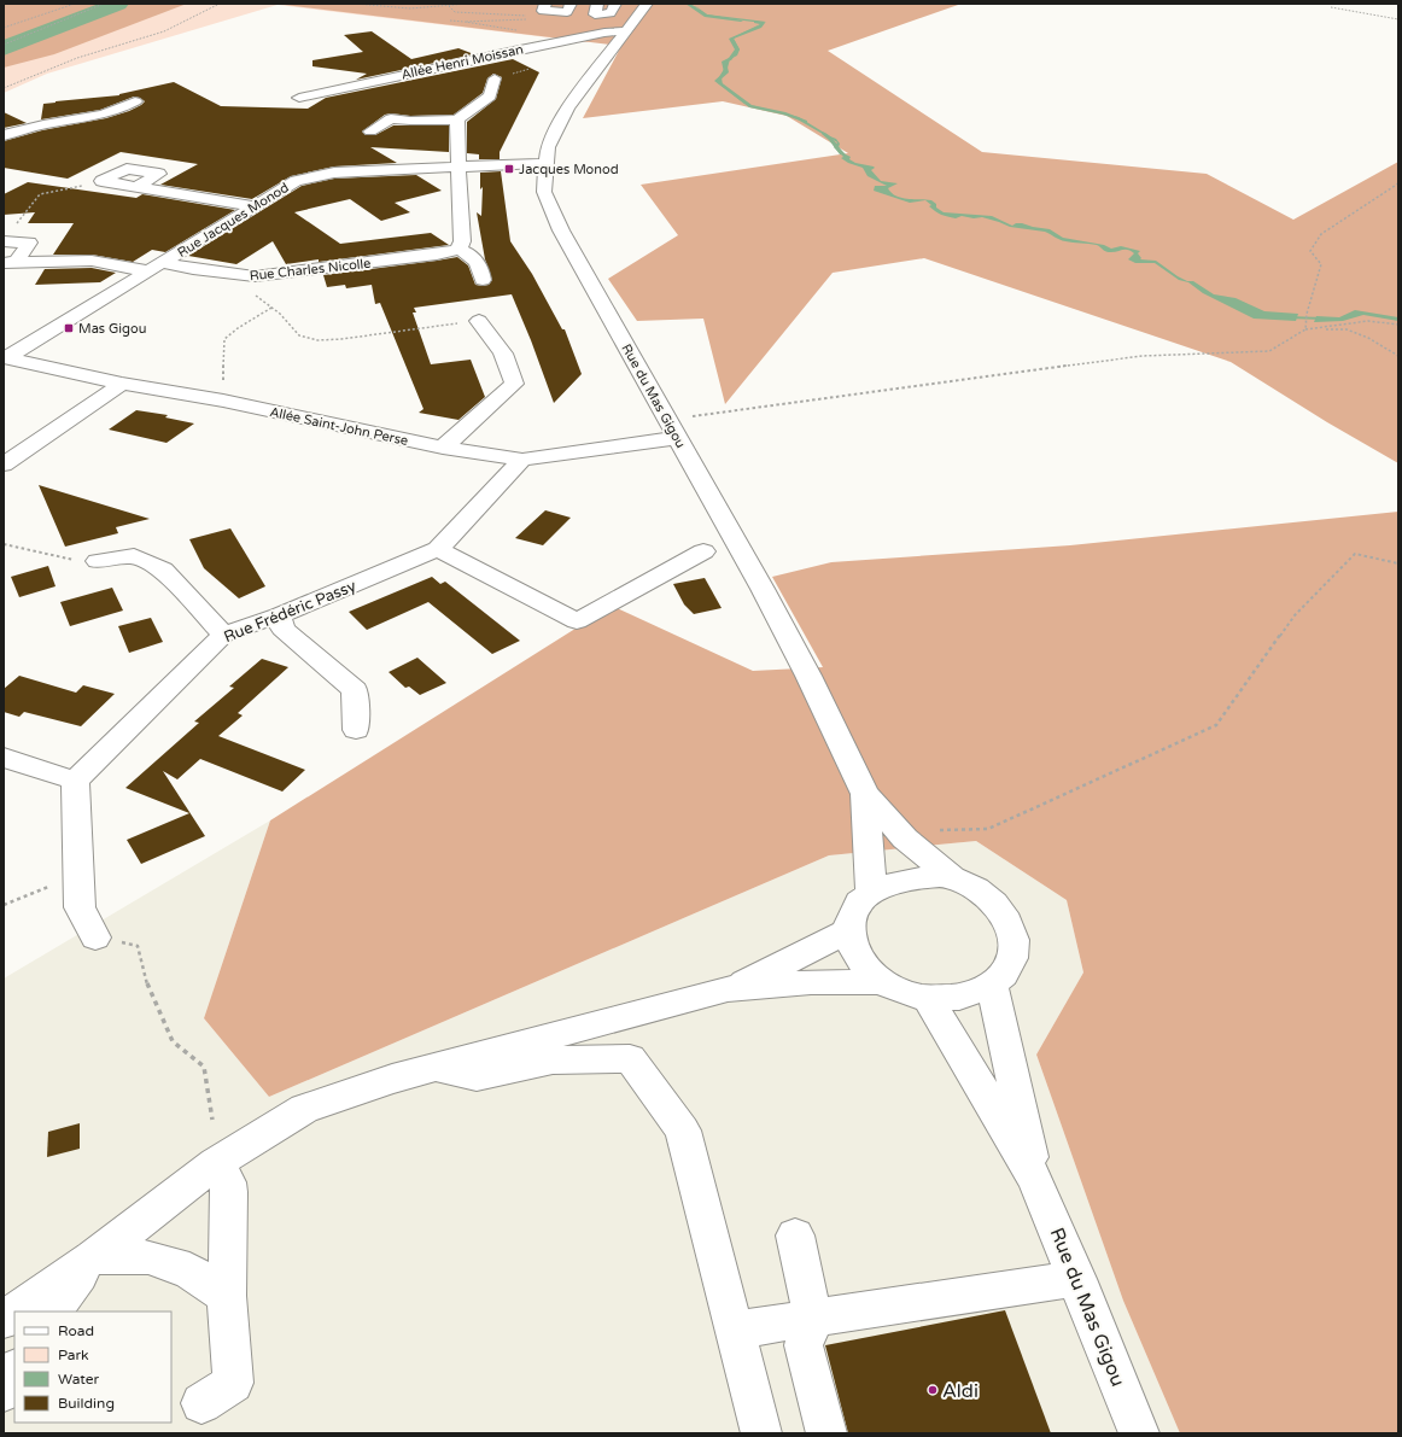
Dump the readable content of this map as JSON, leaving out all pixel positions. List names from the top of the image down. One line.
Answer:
{"streets":{"street":["Allée Henri Moissan","Rue Jacques Monod","Rue Charles Nicolle","Rue du Mas Gigou","Allée Saint-John Perse","Rue Frédéric Passy"]},"crossings":[["Allée Henri Moissan","Rue du Mas Gigou"],["Rue Jacques Monod","Rue Charles Nicolle"],["Rue Jacques Monod","Rue du Mas Gigou"],["Rue Jacques Monod","Allée Saint-John Perse"],["Rue du Mas Gigou","Allée Saint-John Perse"],["Allée Saint-John Perse","Rue Frédéric Passy"]],"places":{"transit":["Jacques Monod","Mas Gigou"],"other":["Aldi"]},"legend":["Road","Park","Water","Building"]}
